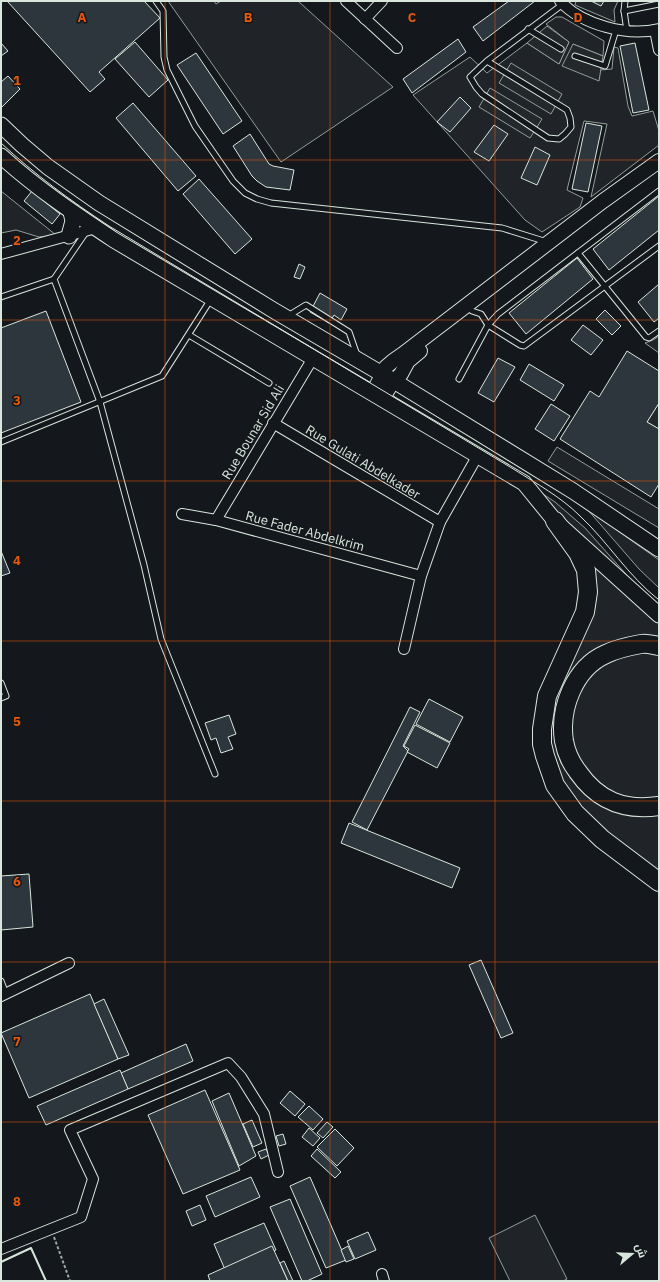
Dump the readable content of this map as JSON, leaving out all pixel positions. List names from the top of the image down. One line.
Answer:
{"streets":{"street":["Rue Bounar Sid Ali","Rue Gulati Abdelkader","Rue Fader Abdelkrim"]},"crossings":[["Rue Bounar Sid Ali","Rue Gulati Abdelkader"],["Rue Bounar Sid Ali","Rue Fader Abdelkrim"]],"north":"right","grid":{"columns":["A","B","C","D"],"rows":["1","2","3","4","5","6","7","8"]}}
